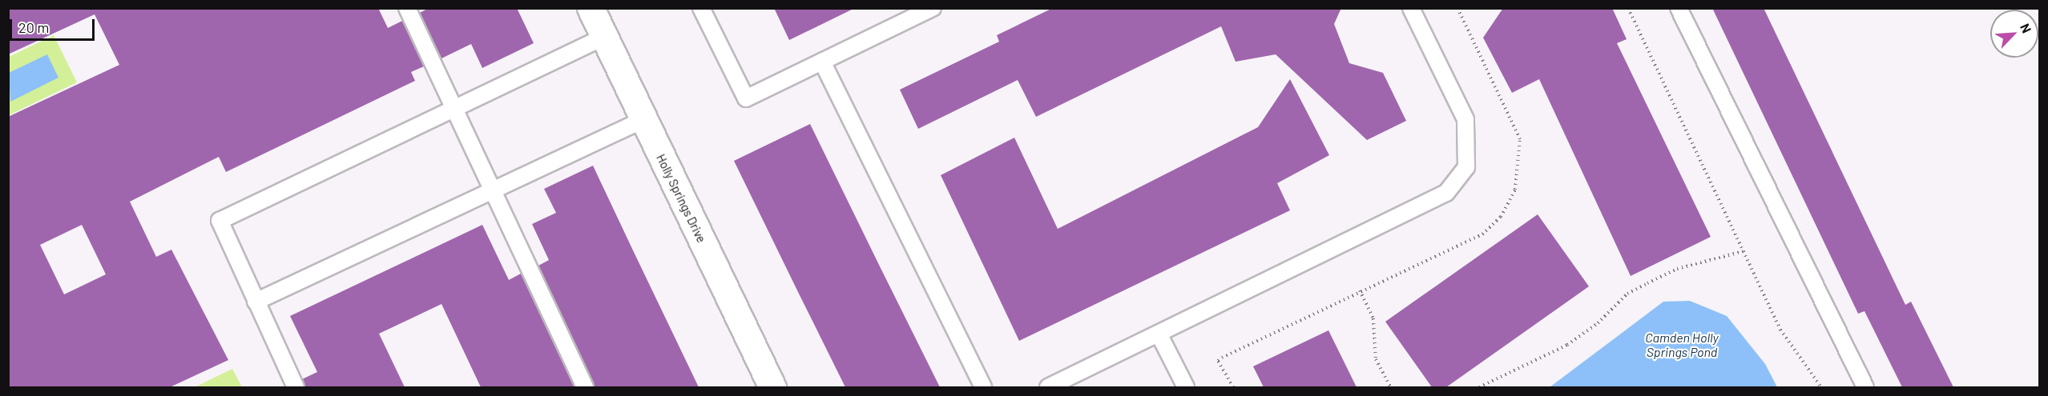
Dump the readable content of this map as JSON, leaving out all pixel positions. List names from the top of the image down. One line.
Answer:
{"streets":{"street":["Holly Springs Drive"]},"water":["Camden Holly Springs Pond"],"scale_bar":"20 m","north":"top right"}
